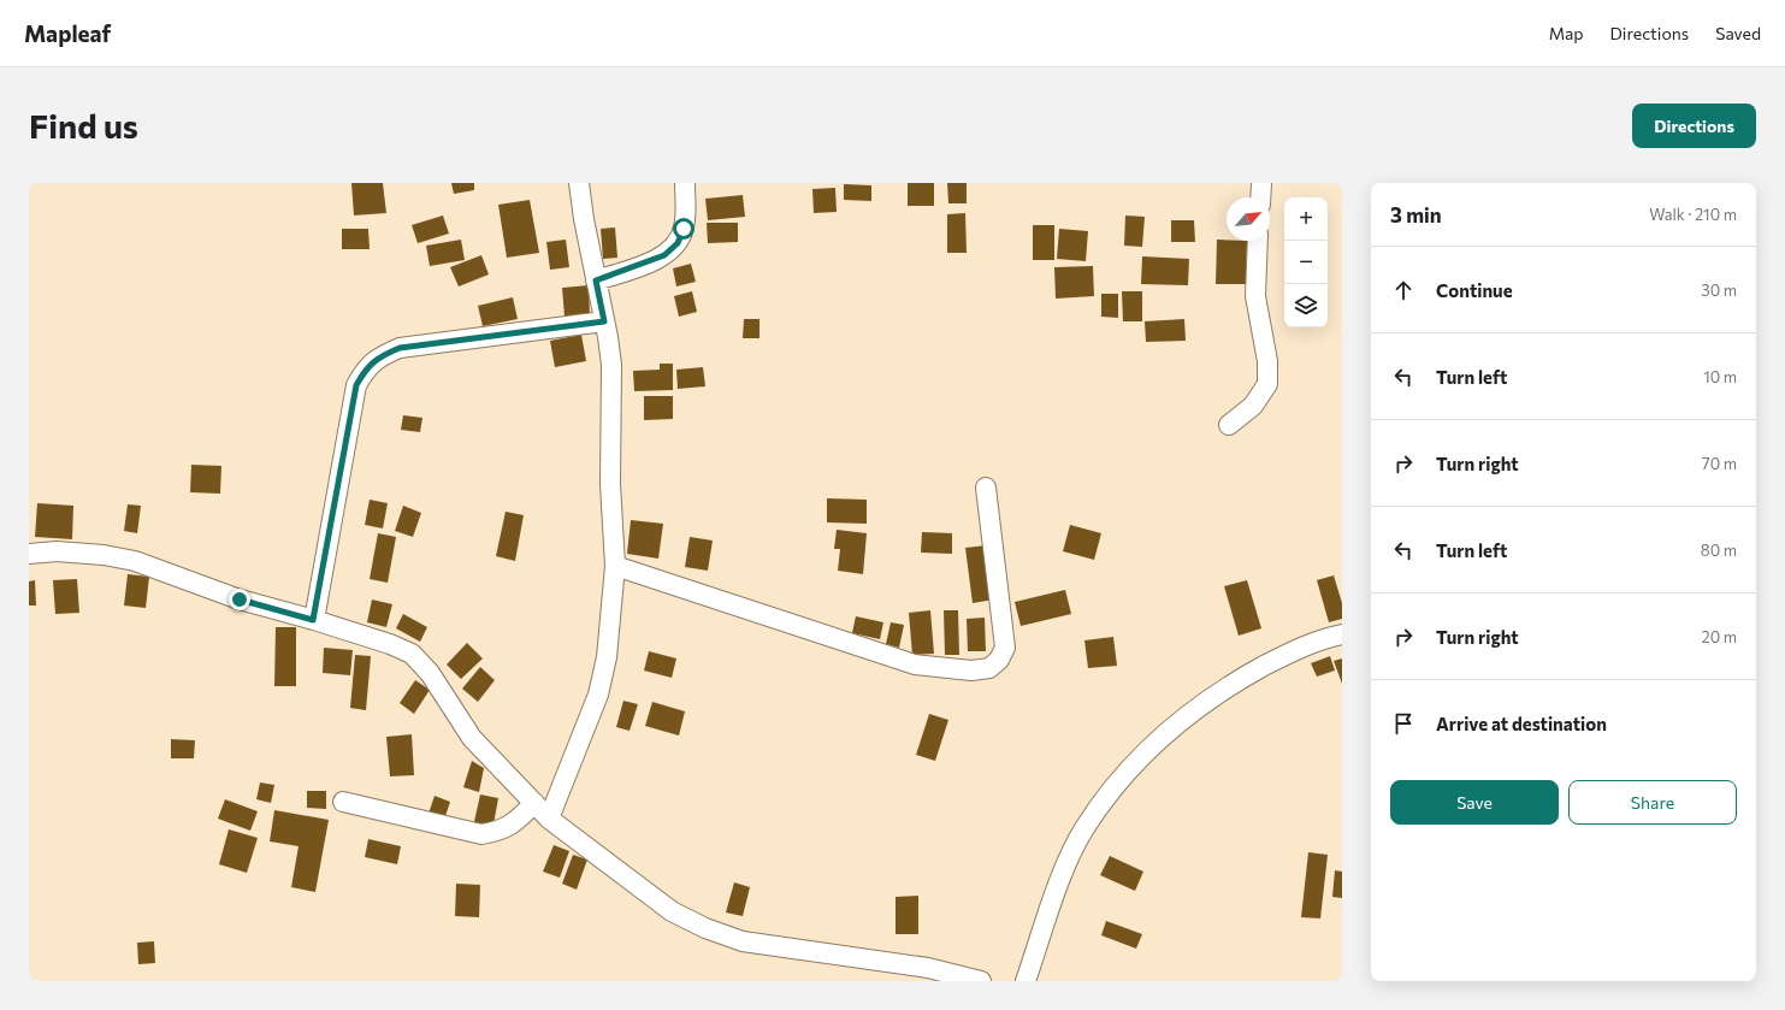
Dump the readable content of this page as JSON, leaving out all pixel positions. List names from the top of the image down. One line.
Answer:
{"north":"top right","page":{"header":"Mapleaf","nav":["Map","Directions","Saved"],"buttons":["Directions",["Save","Share"]],"title":"Find us","heading":["3 min","Walk · 210 m"],"map_buttons":["+","−"],"list":[["Continue","30 m"],["Turn left","10 m"],["Turn right","70 m"],["Turn left","80 m"],["Turn right","20 m"],"Arrive at destination"]}}
